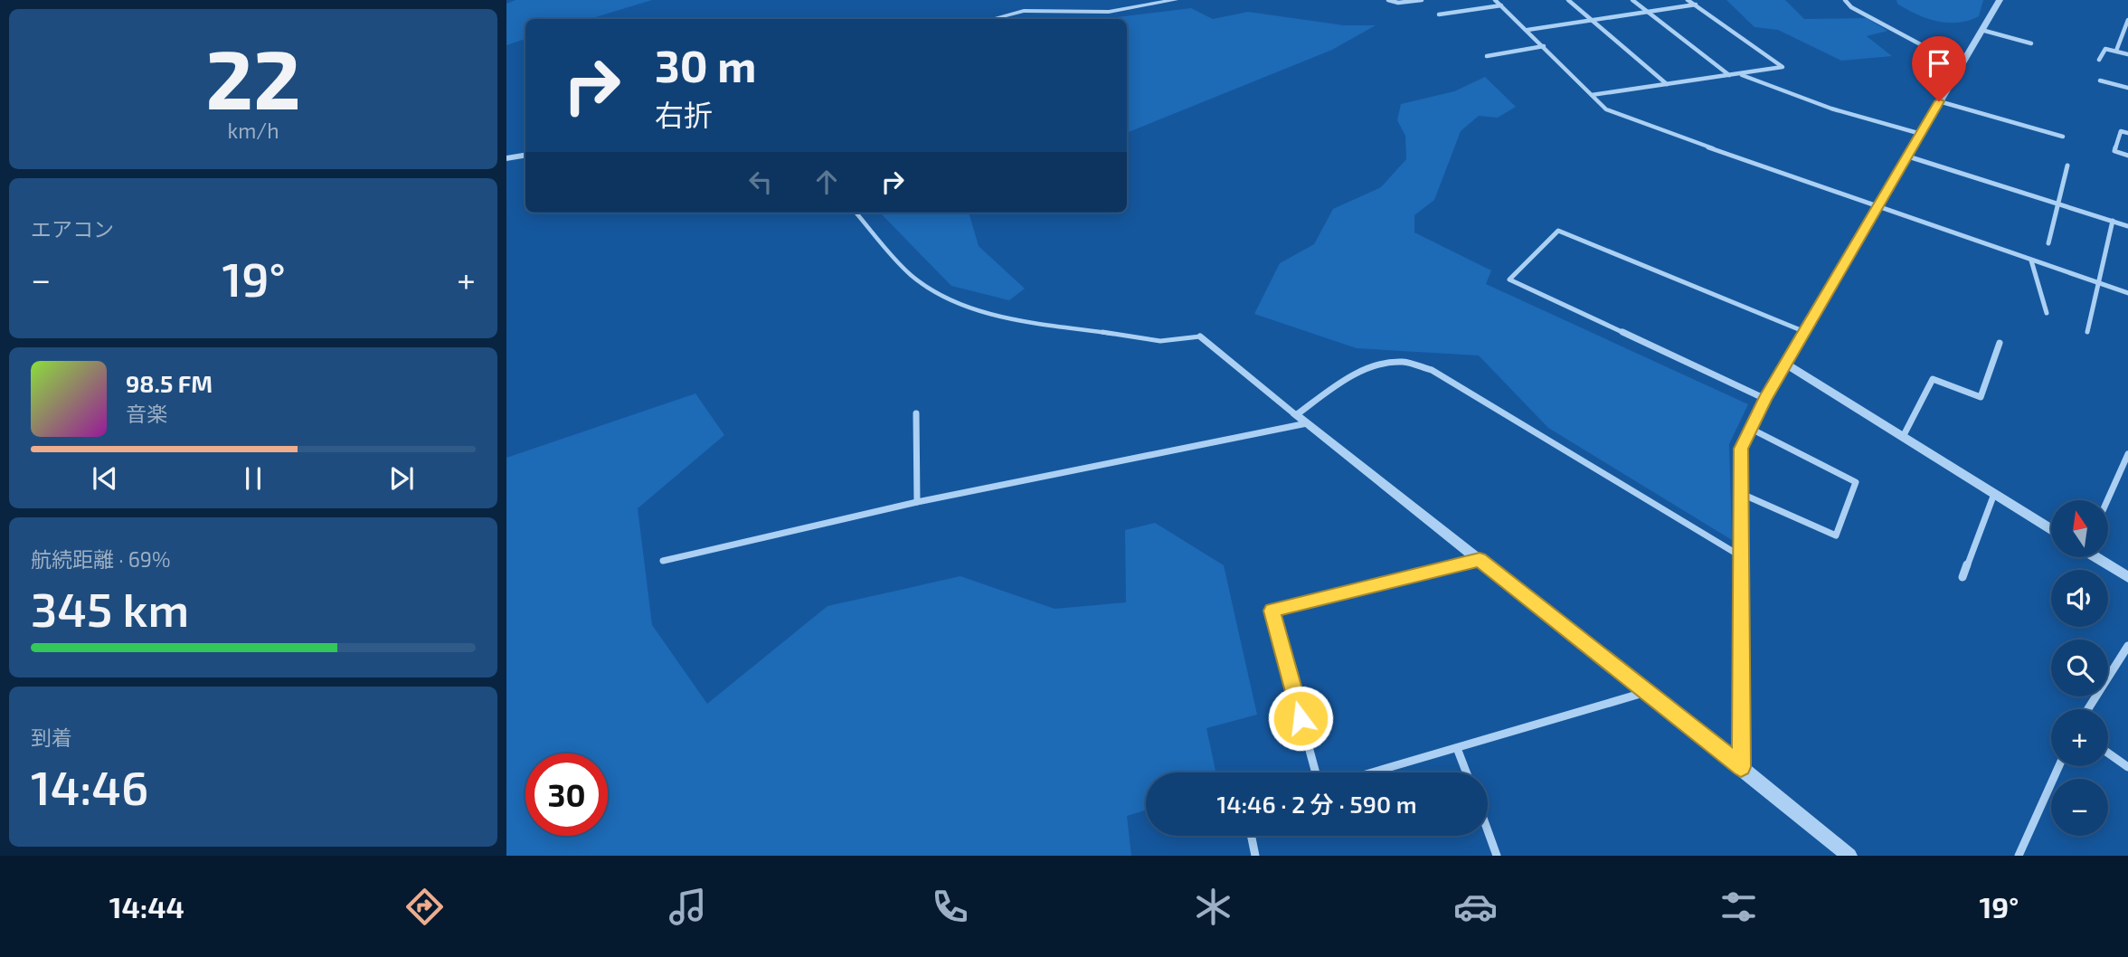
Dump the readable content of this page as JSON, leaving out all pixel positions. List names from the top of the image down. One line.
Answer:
{"north":"top","page":{"tile":[["22","km/h"],"エアコン",["航続距離 · 69%","345 km"],["到着","14:46"]],"turn":["30 m","右折"],"heat":["−","19°","+"],"song":["98.5 FM","音楽"],"map_buttons":["+","−"],"limit":"30","trip":"14:46 · 2 分 · 590 m","tabs":["14:44","19°"]}}
